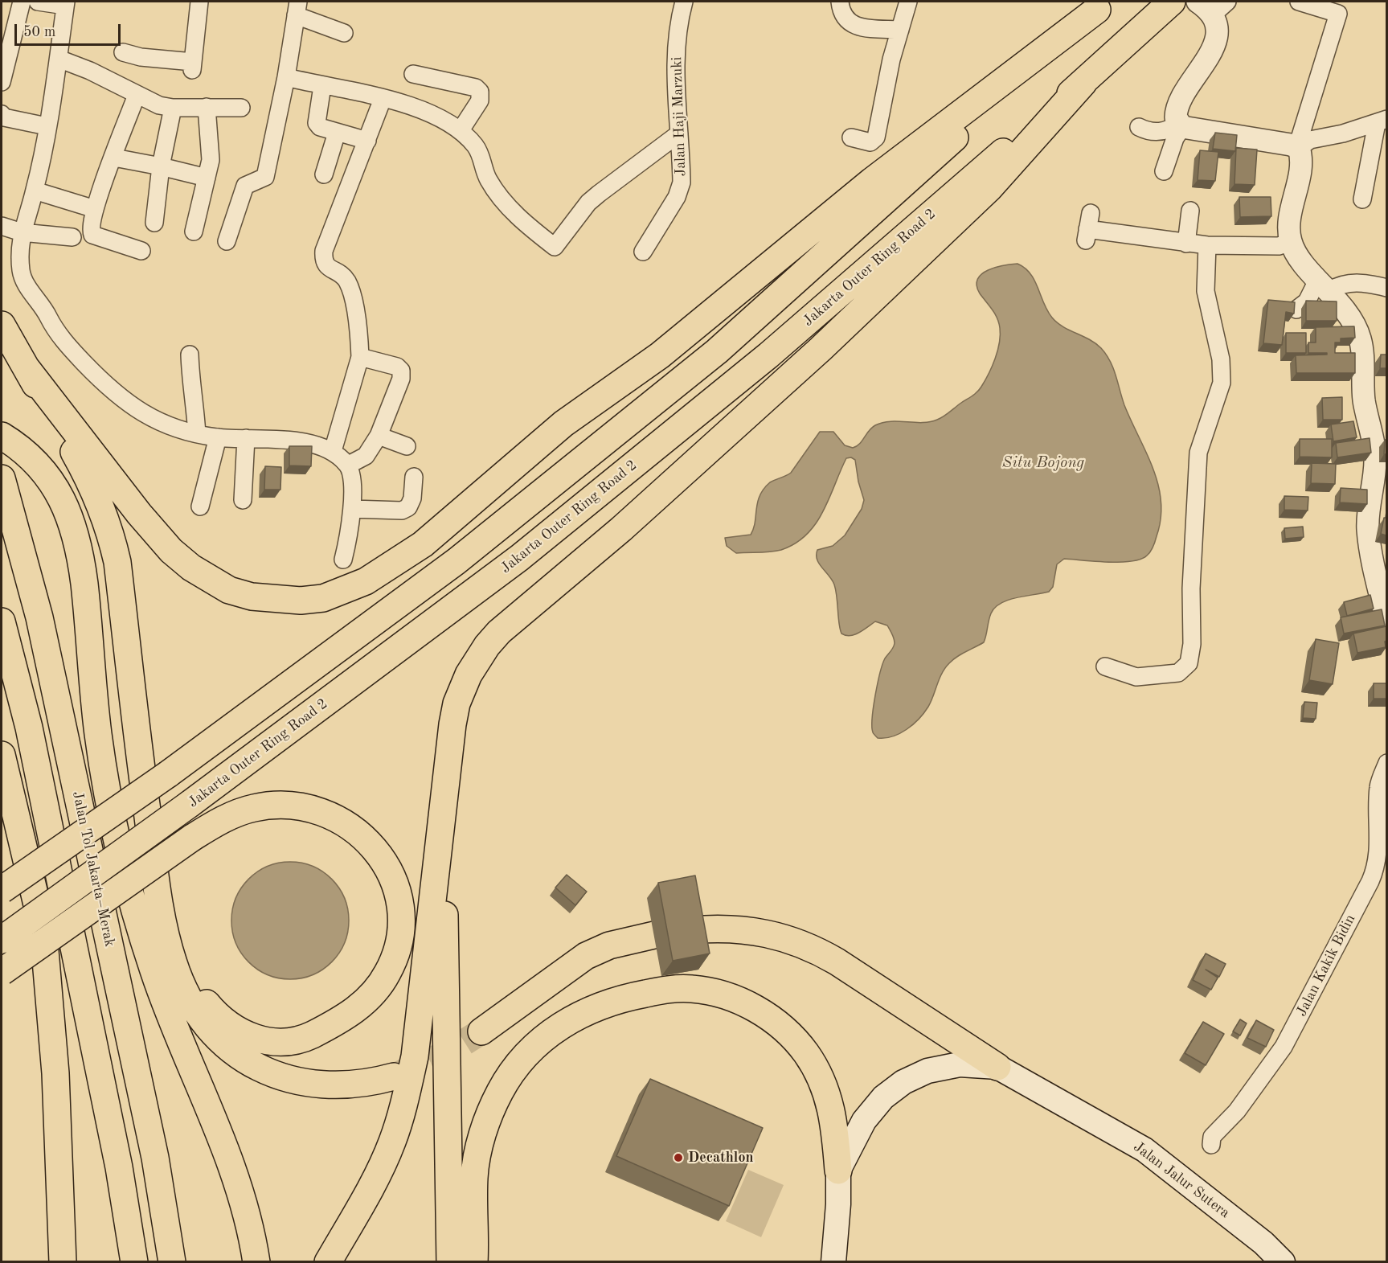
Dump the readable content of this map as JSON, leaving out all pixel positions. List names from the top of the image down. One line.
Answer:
{"streets":{"highway":["Jakarta Outer Ring Road 2","Jalan Tol Jakarta–Merak"],"main road":["Jalan Jalur Sutera"],"street":["Jalan Haji Marzuki","Jalan Kakik Bidin"]},"water":["Situ Bojong"],"places":["Decathlon"],"scale_bar":"50 m"}
